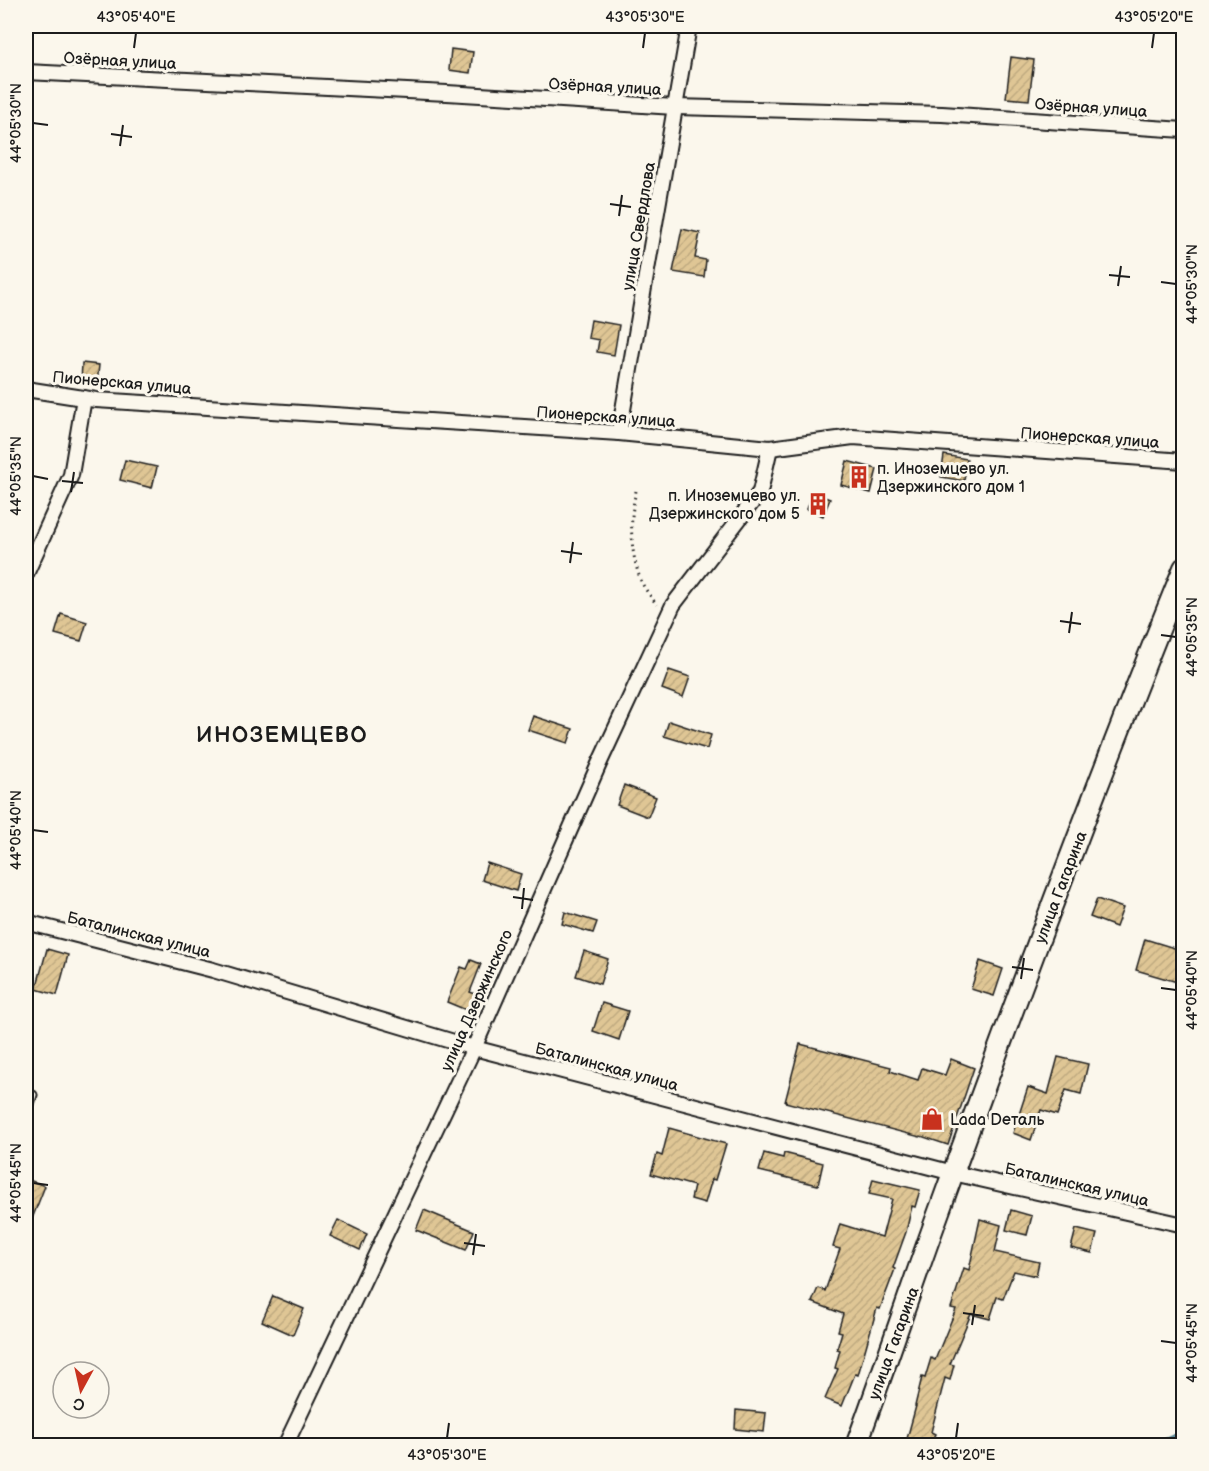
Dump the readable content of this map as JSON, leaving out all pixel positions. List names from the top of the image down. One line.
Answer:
{"streets":{"main road":["улица Гагарина"],"street":["Озёрная улица","улица Свердлова","Пионерская улица","Баталинская улица","улица Дзержинского"]},"crossings":[["Озёрная улица","улица Свердлова"],["улица Свердлова","Пионерская улица"],["Пионерская улица","улица Дзержинского"],["улица Гагарина","Баталинская улица"],["Баталинская улица","улица Дзержинского"]],"districts":["ИНОЗЕМЦЕВО"],"places":{"building":["п. Иноземцево ул. Дзержинского дом 1","п. Иноземцево ул. Дзержинского дом 5"],"shop":["Lada Dеталь"]},"north":"bottom","coordinates":["43°05'40\"E","43°05'30\"E","43°05'20\"E","44°05'30\"N","44°05'35\"N","44°05'40\"N","44°05'45\"N"]}
